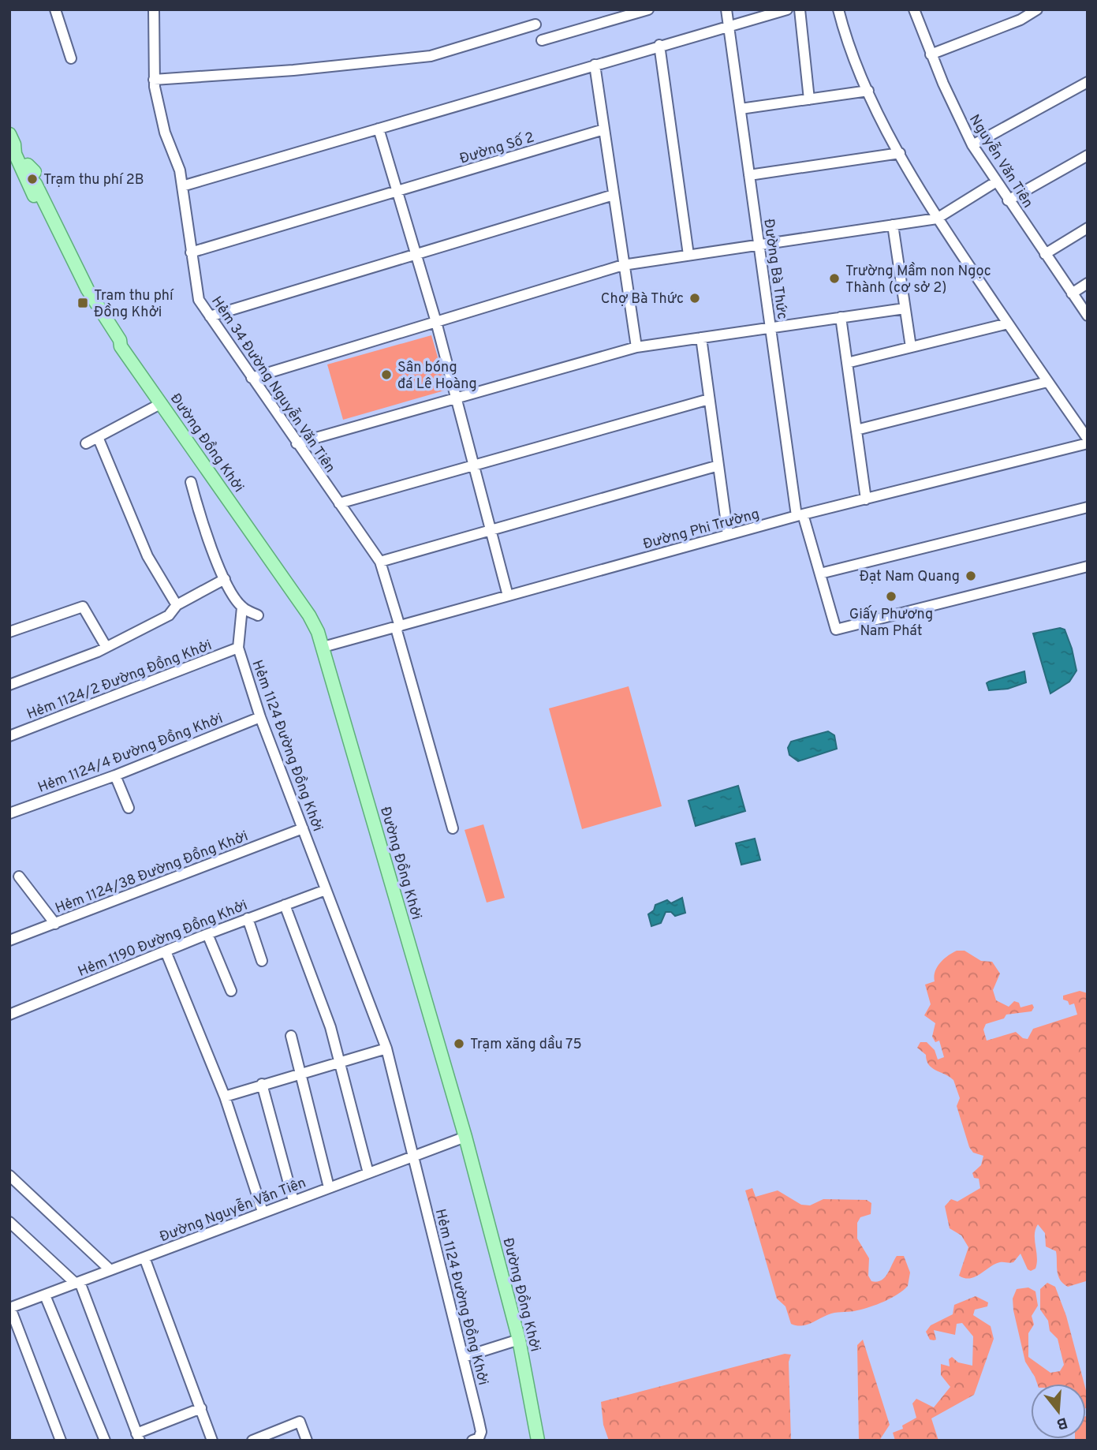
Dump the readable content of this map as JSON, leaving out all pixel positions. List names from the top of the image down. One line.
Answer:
{"streets":{"main road":["Đường Đồng Khởi"],"street":["Đường Số 2","Nguyễn Văn Tiên","Đường Bà Thức","Hẻm 34 Đường Nguyễn Văn Tiên","Đường Phi Trường","Hẻm 1124/2 Đường Đồng Khởi","Hẻm 1124 Đường Đồng Khởi","Hẻm 1124/4 Đường Đồng Khởi","Hẻm 1124/38 Đường Đồng Khởi","Hẻm 1190 Đường Đồng Khởi","Đường Nguyễn Văn Tiên"]},"crossings":[["Đường Số 2","Hẻm 34 Đường Nguyễn Văn Tiên"],["Đường Bà Thức","Đường Phi Trường"],["Hẻm 34 Đường Nguyễn Văn Tiên","Đường Phi Trường"],["Đường Đồng Khởi","Đường Phi Trường"],["Đường Đồng Khởi","Đường Nguyễn Văn Tiên"],["Hẻm 1124/2 Đường Đồng Khởi","Hẻm 1124 Đường Đồng Khởi"],["Hẻm 1124 Đường Đồng Khởi","Hẻm 1124/4 Đường Đồng Khởi"],["Hẻm 1124 Đường Đồng Khởi","Hẻm 1124/38 Đường Đồng Khởi"],["Hẻm 1124 Đường Đồng Khởi","Hẻm 1190 Đường Đồng Khởi"],["Hẻm 1124 Đường Đồng Khởi","Đường Nguyễn Văn Tiên"]],"places":{"other":["Trạm thu phí 2B","Trường Mầm non Ngọc Thành (cơ sở 2)","Chợ Bà Thức","Sân bóng đá Lê Hoàng","Đạt Nam Quang","Giấy Phương Nam Phát","Trạm xăng dầu 75"],"transit":["Trạm thu phí Đồng Khởi"]},"north":"bottom"}
